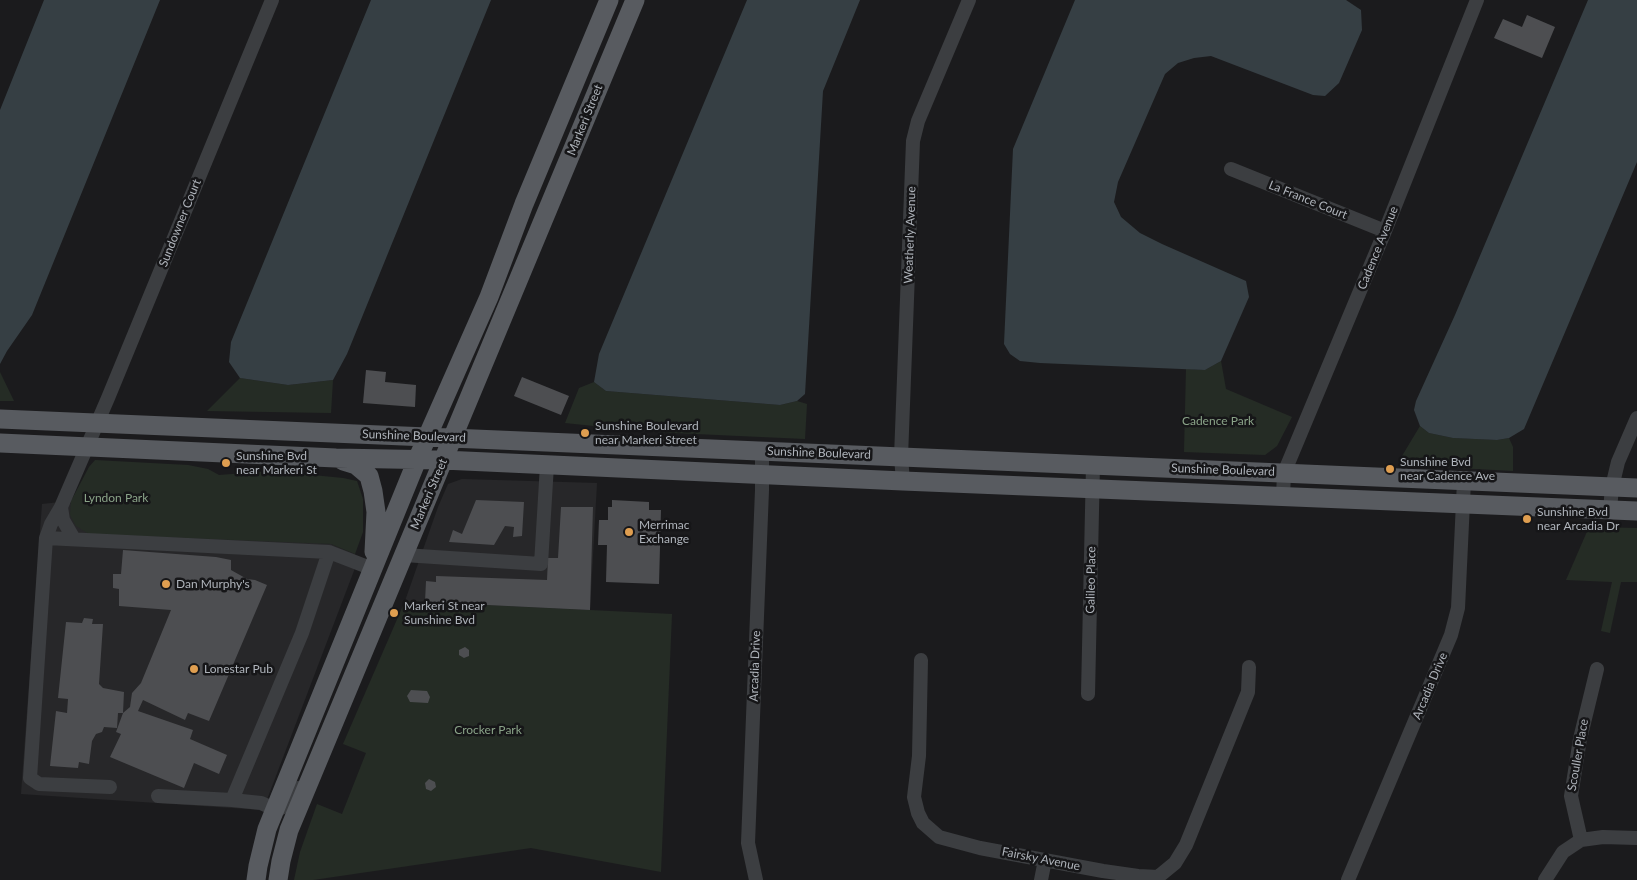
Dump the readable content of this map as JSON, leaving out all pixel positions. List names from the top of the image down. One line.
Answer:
{"streets":{"main road":["Markeri Street","Sunshine Boulevard"],"street":["La France Court","Sundowner Court","Weatherly Avenue","Cadence Avenue","Galileo Place","Arcadia Drive","Scouller Place","Fairsky Avenue"]},"crossings":[["Markeri Street","Sunshine Boulevard"],["La France Court","Cadence Avenue"],["Sundowner Court","Sunshine Boulevard"],["Weatherly Avenue","Sunshine Boulevard"],["Cadence Avenue","Sunshine Boulevard"],["Sunshine Boulevard","Galileo Place"],["Sunshine Boulevard","Arcadia Drive"]],"parks":["Cadence Park","Lyndon Park","Crocker Park"],"places":["Sunshine Boulevard near Markeri Street","Sunshine Bvd near Markeri St","Sunshine Bvd near Cadence Ave","Sunshine Bvd near Arcadia Dr","Merrimac Exchange","Dan Murphy's","Markeri St near Sunshine Bvd","Lonestar Pub"]}
